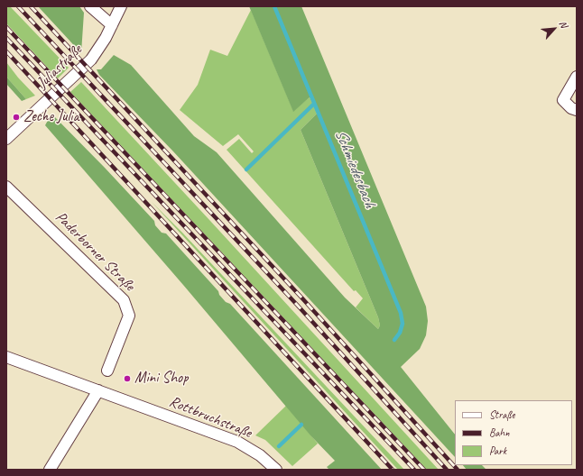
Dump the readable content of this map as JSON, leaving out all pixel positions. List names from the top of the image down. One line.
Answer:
{"streets":{"street":["Juliastraße","Paderborner Straße","Rottbruchstraße"]},"water":["Schmiedesbach"],"places":["Zeche Julia","Mini Shop"],"legend":["Straße","Bahn","Park"],"north":"top right"}
